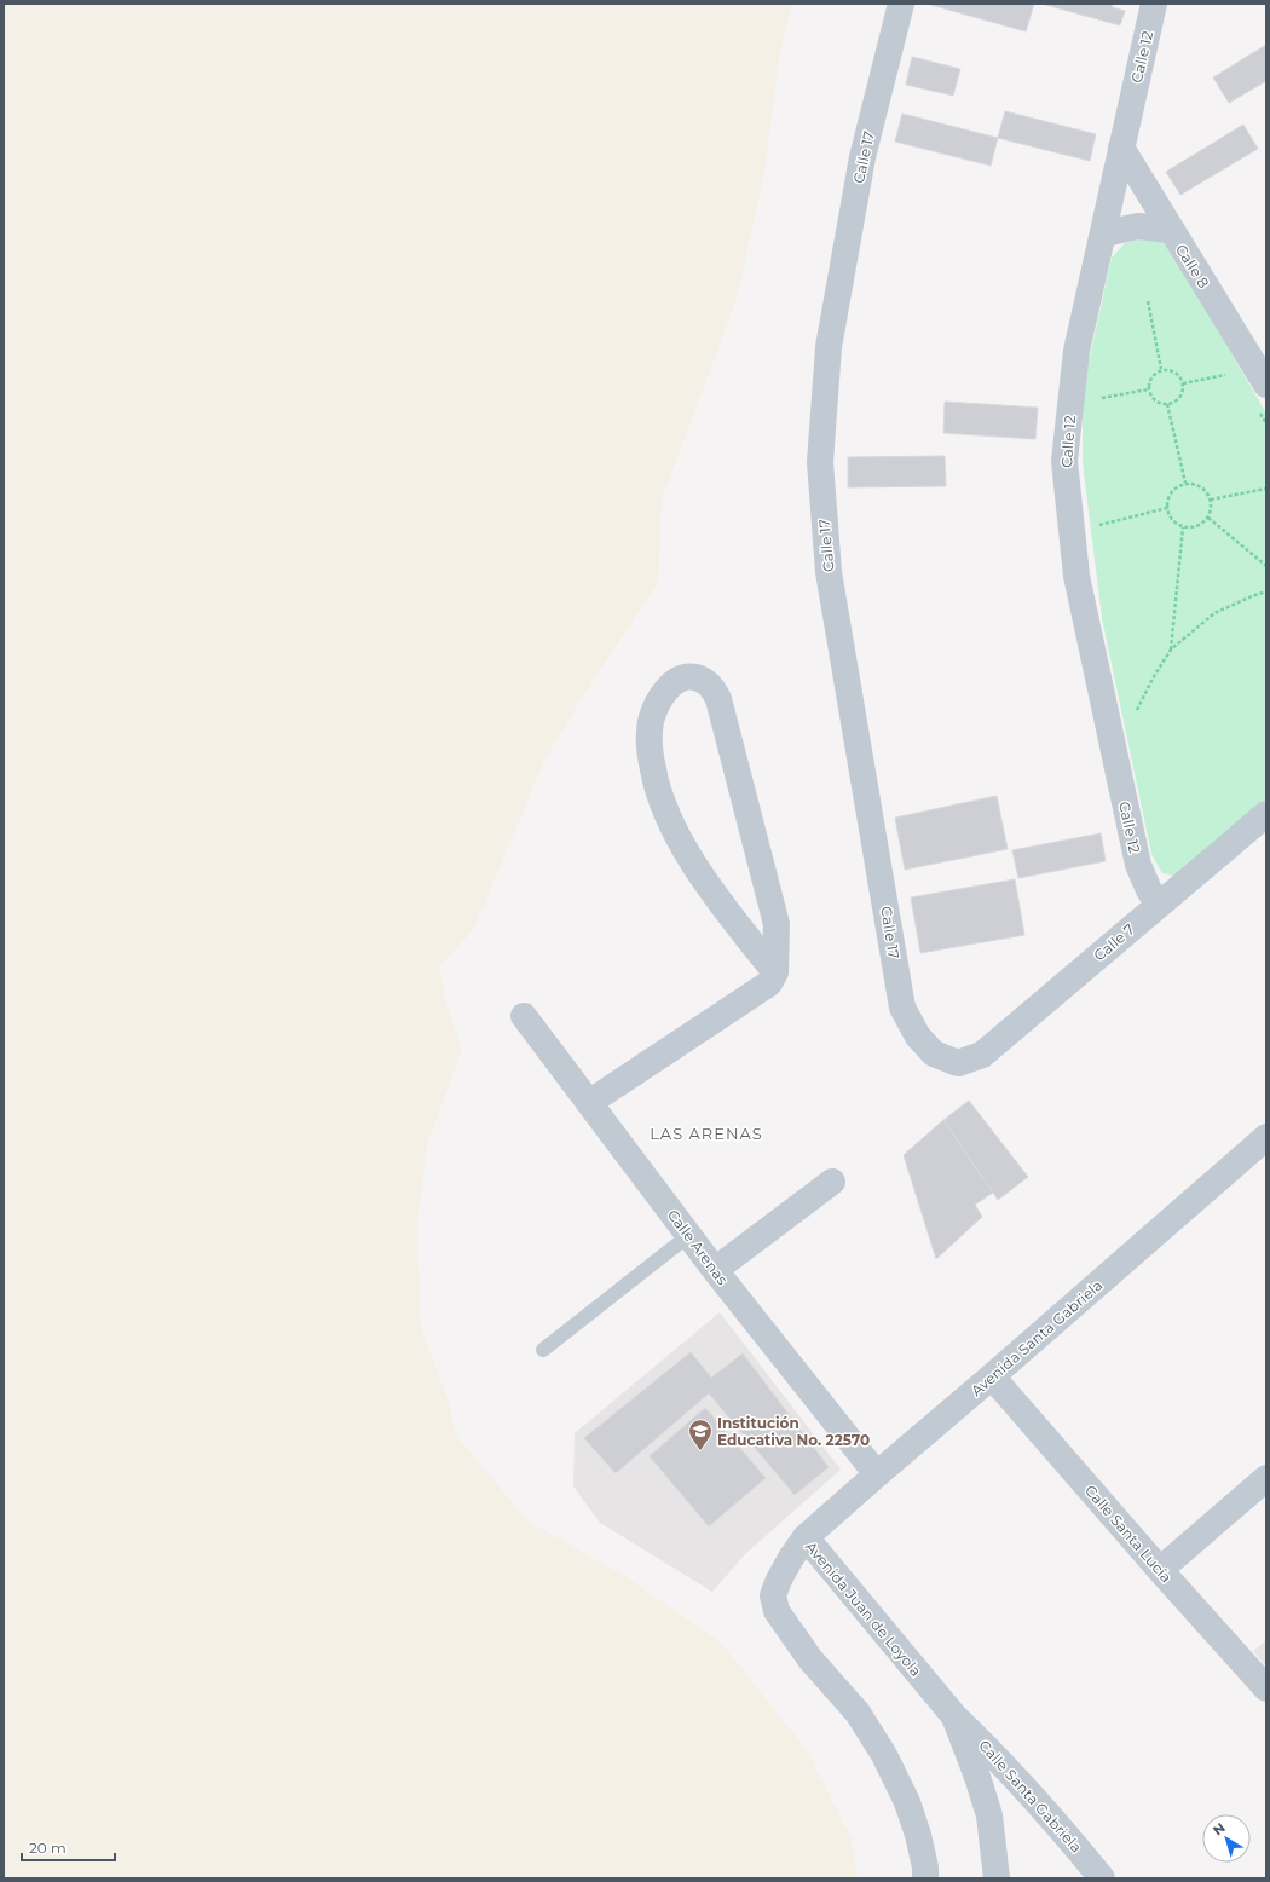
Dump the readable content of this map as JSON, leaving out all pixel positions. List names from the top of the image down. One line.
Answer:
{"streets":{"street":["Calle 12","Calle 17","Calle 8","Calle 7","Calle Arenas","Avenida Santa Gabriela","Calle Santa Lucía","Avenida Juan de Loyola","Calle Santa Gabriela"]},"crossings":[["Calle 12","Calle 8"],["Calle 12","Calle 7"],["Calle 17","Calle 7"],["Calle Arenas","Avenida Santa Gabriela"],["Avenida Santa Gabriela","Calle Santa Lucía"],["Avenida Santa Gabriela","Avenida Juan de Loyola"],["Avenida Juan de Loyola","Calle Santa Gabriela"]],"districts":["LAS ARENAS"],"places":{"school or university":["Institución Educativa No. 22570"]},"scale_bar":"20 m","north":"top left"}
